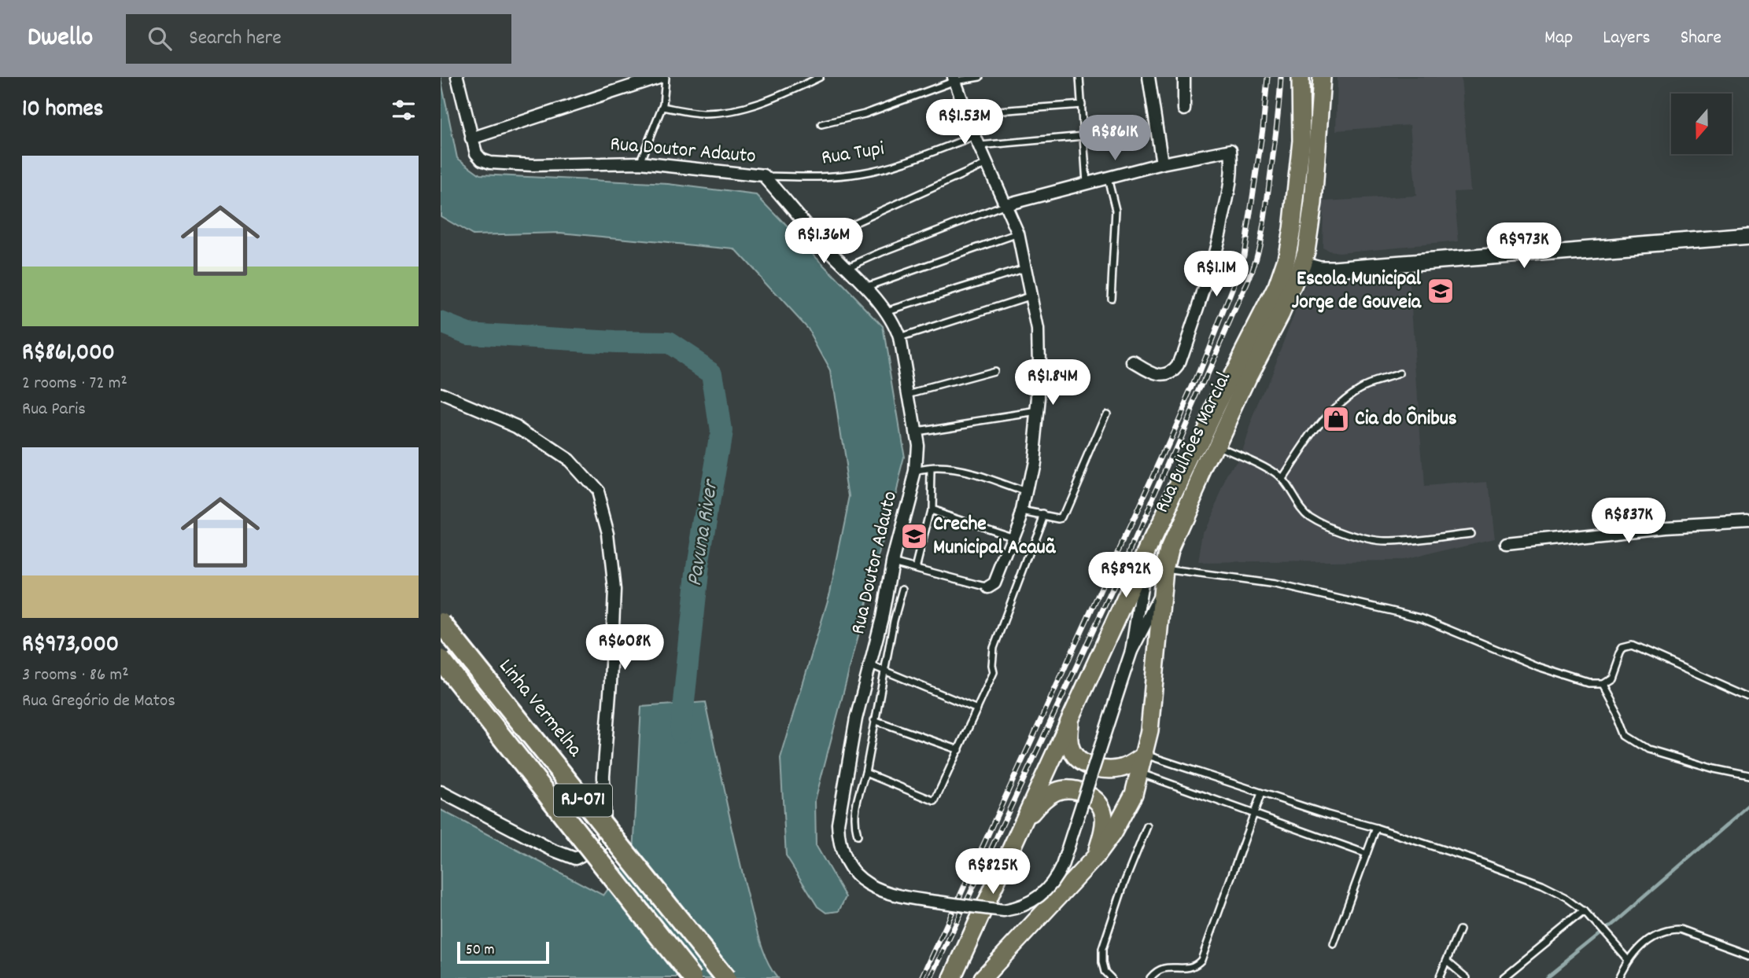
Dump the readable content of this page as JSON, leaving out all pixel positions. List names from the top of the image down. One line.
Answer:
{"streets":{"highway":["Linha Vermelha","RJ-071"],"main road":["Rua Bulhões Marcial"],"street":["Rua Doutor Adauto"],"lane":["Rua Tupi"]},"crossings":[["Rua Doutor Adauto","Rua Tupi"]],"water":["Pavuna River"],"places":{"school or university":["Escola Municipal Jorge de Gouveia","Creche Municipal Acauã"],"shop":["Cia do Ônibus"]},"scale_bar":"50 m","north":"bottom","page":{"header":"Dwello","search":"Search here","nav":["Map","Layers","Share"],"heading":"10 homes","price":["R$1.53M","R$861K","R$1.36M","R$973K","R$1.1M","R$1.84M","R$837K","R$892K","R$608K","R$825K"],"list":[{"name":"R$861,000","note":"2 rooms · 72 m² · Rua Paris"},{"name":"R$973,000","note":"3 rooms · 86 m² · Rua Gregório de Matos"}],"scale":"50 m"}}
